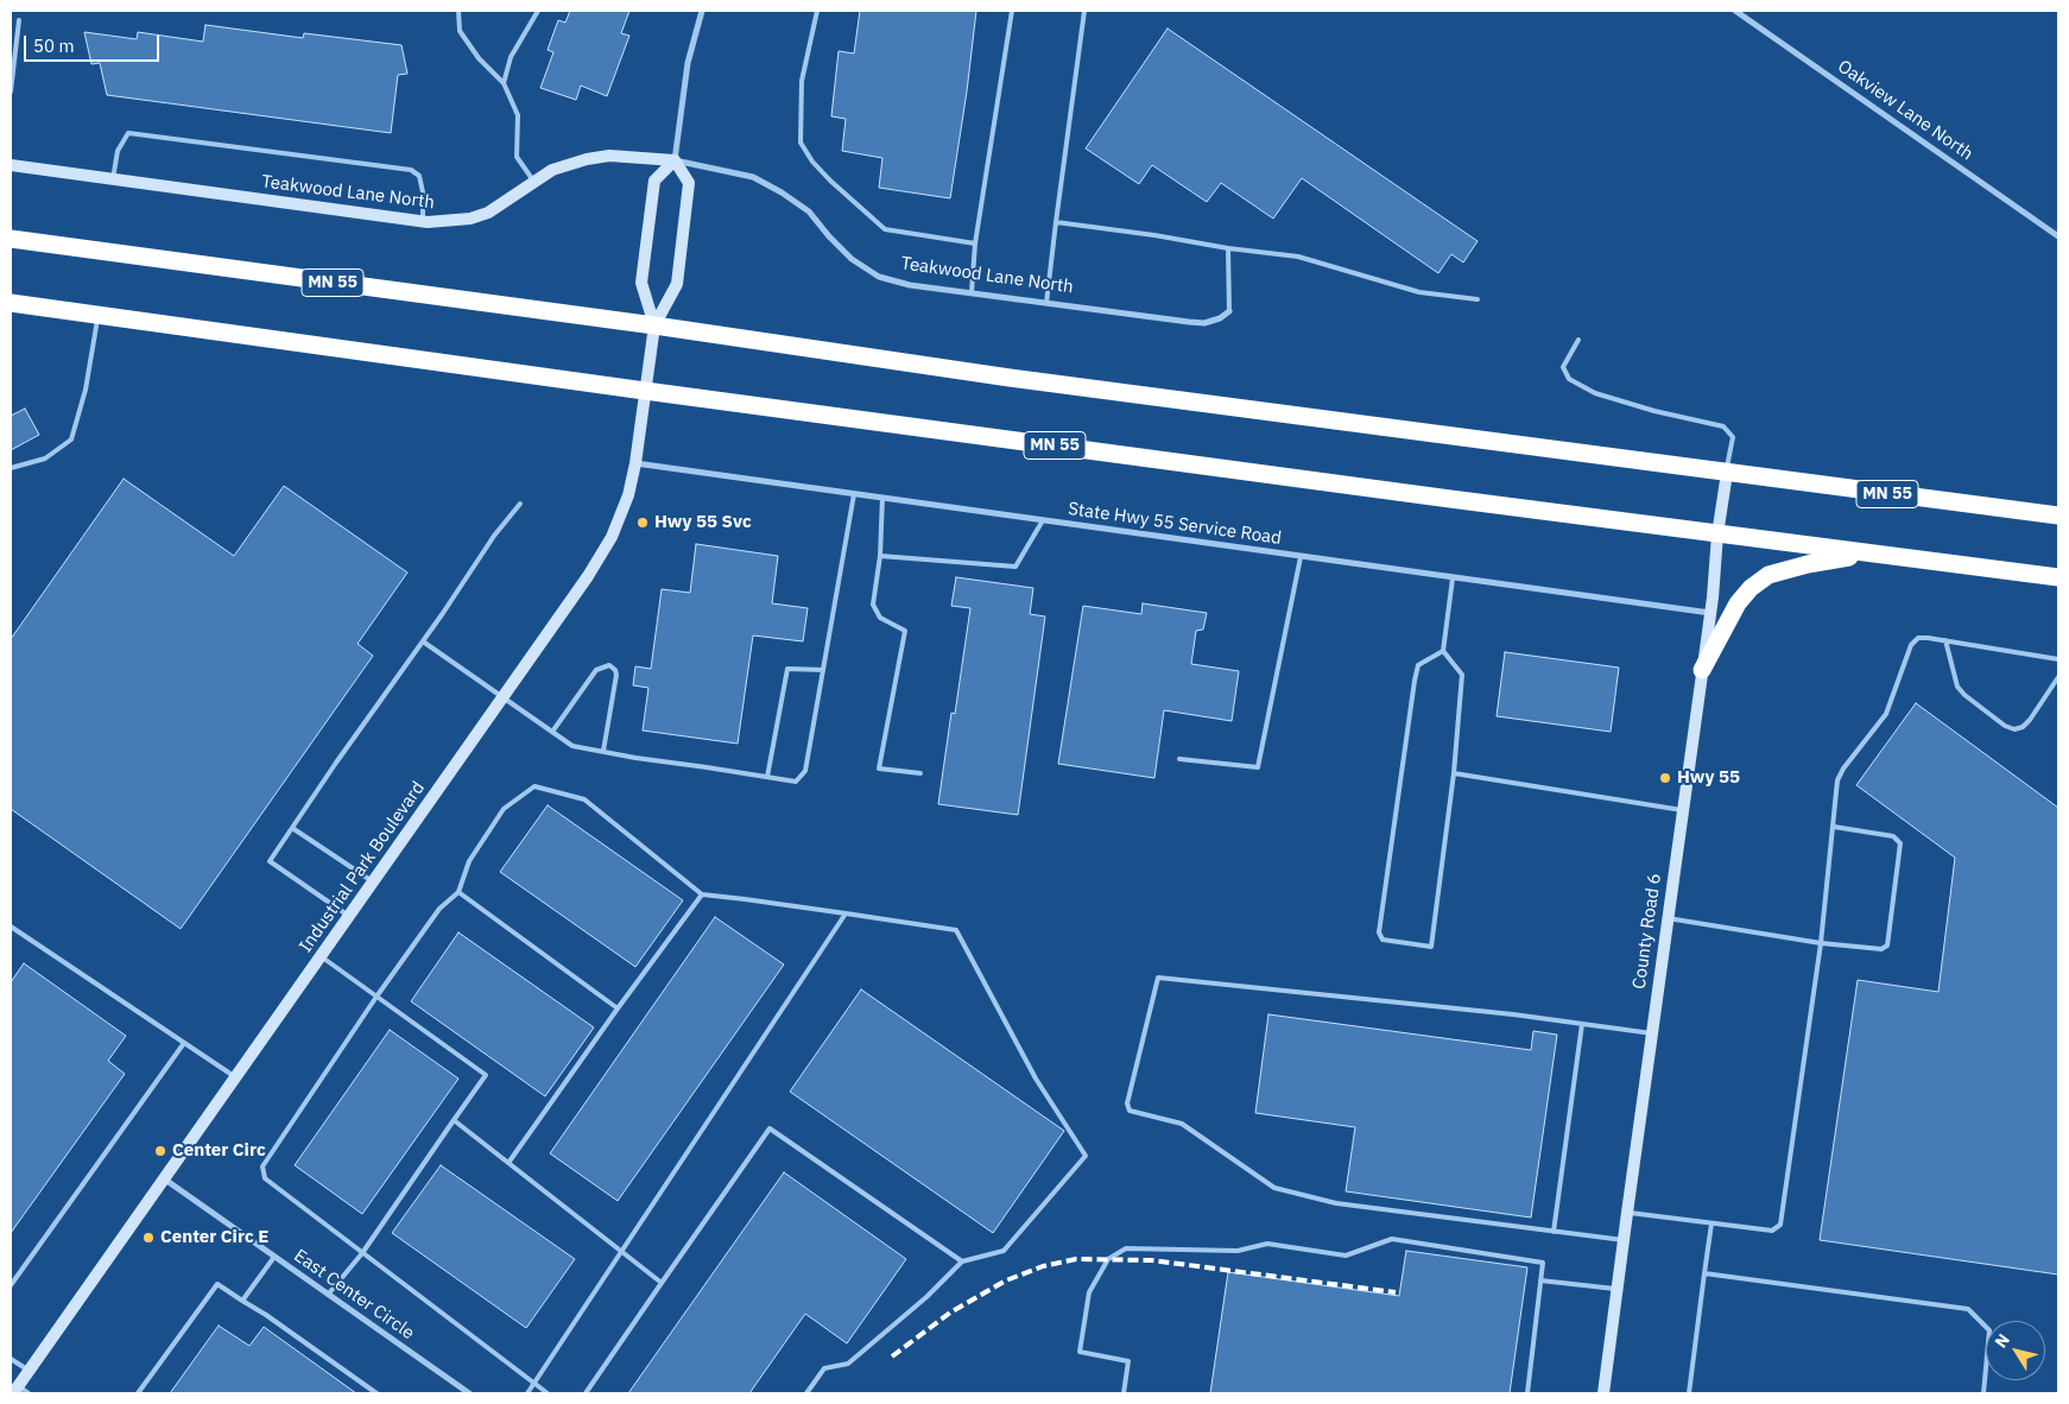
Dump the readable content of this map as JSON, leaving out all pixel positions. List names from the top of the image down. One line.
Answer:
{"streets":{"highway":["MN 55"],"street":["Oakview Lane North","Teakwood Lane North","State Hwy 55 Service Road","Industrial Park Boulevard","County Road 6","East Center Circle"]},"crossings":[["Teakwood Lane North","Industrial Park Boulevard"],["MN 55","Industrial Park Boulevard"],["MN 55","County Road 6"],["State Hwy 55 Service Road","Industrial Park Boulevard"],["State Hwy 55 Service Road","County Road 6"],["Industrial Park Boulevard","East Center Circle"]],"places":["Hwy 55 Svc","Hwy 55","Center Circ","Center Circ E"],"scale_bar":"50 m","north":"top left"}
